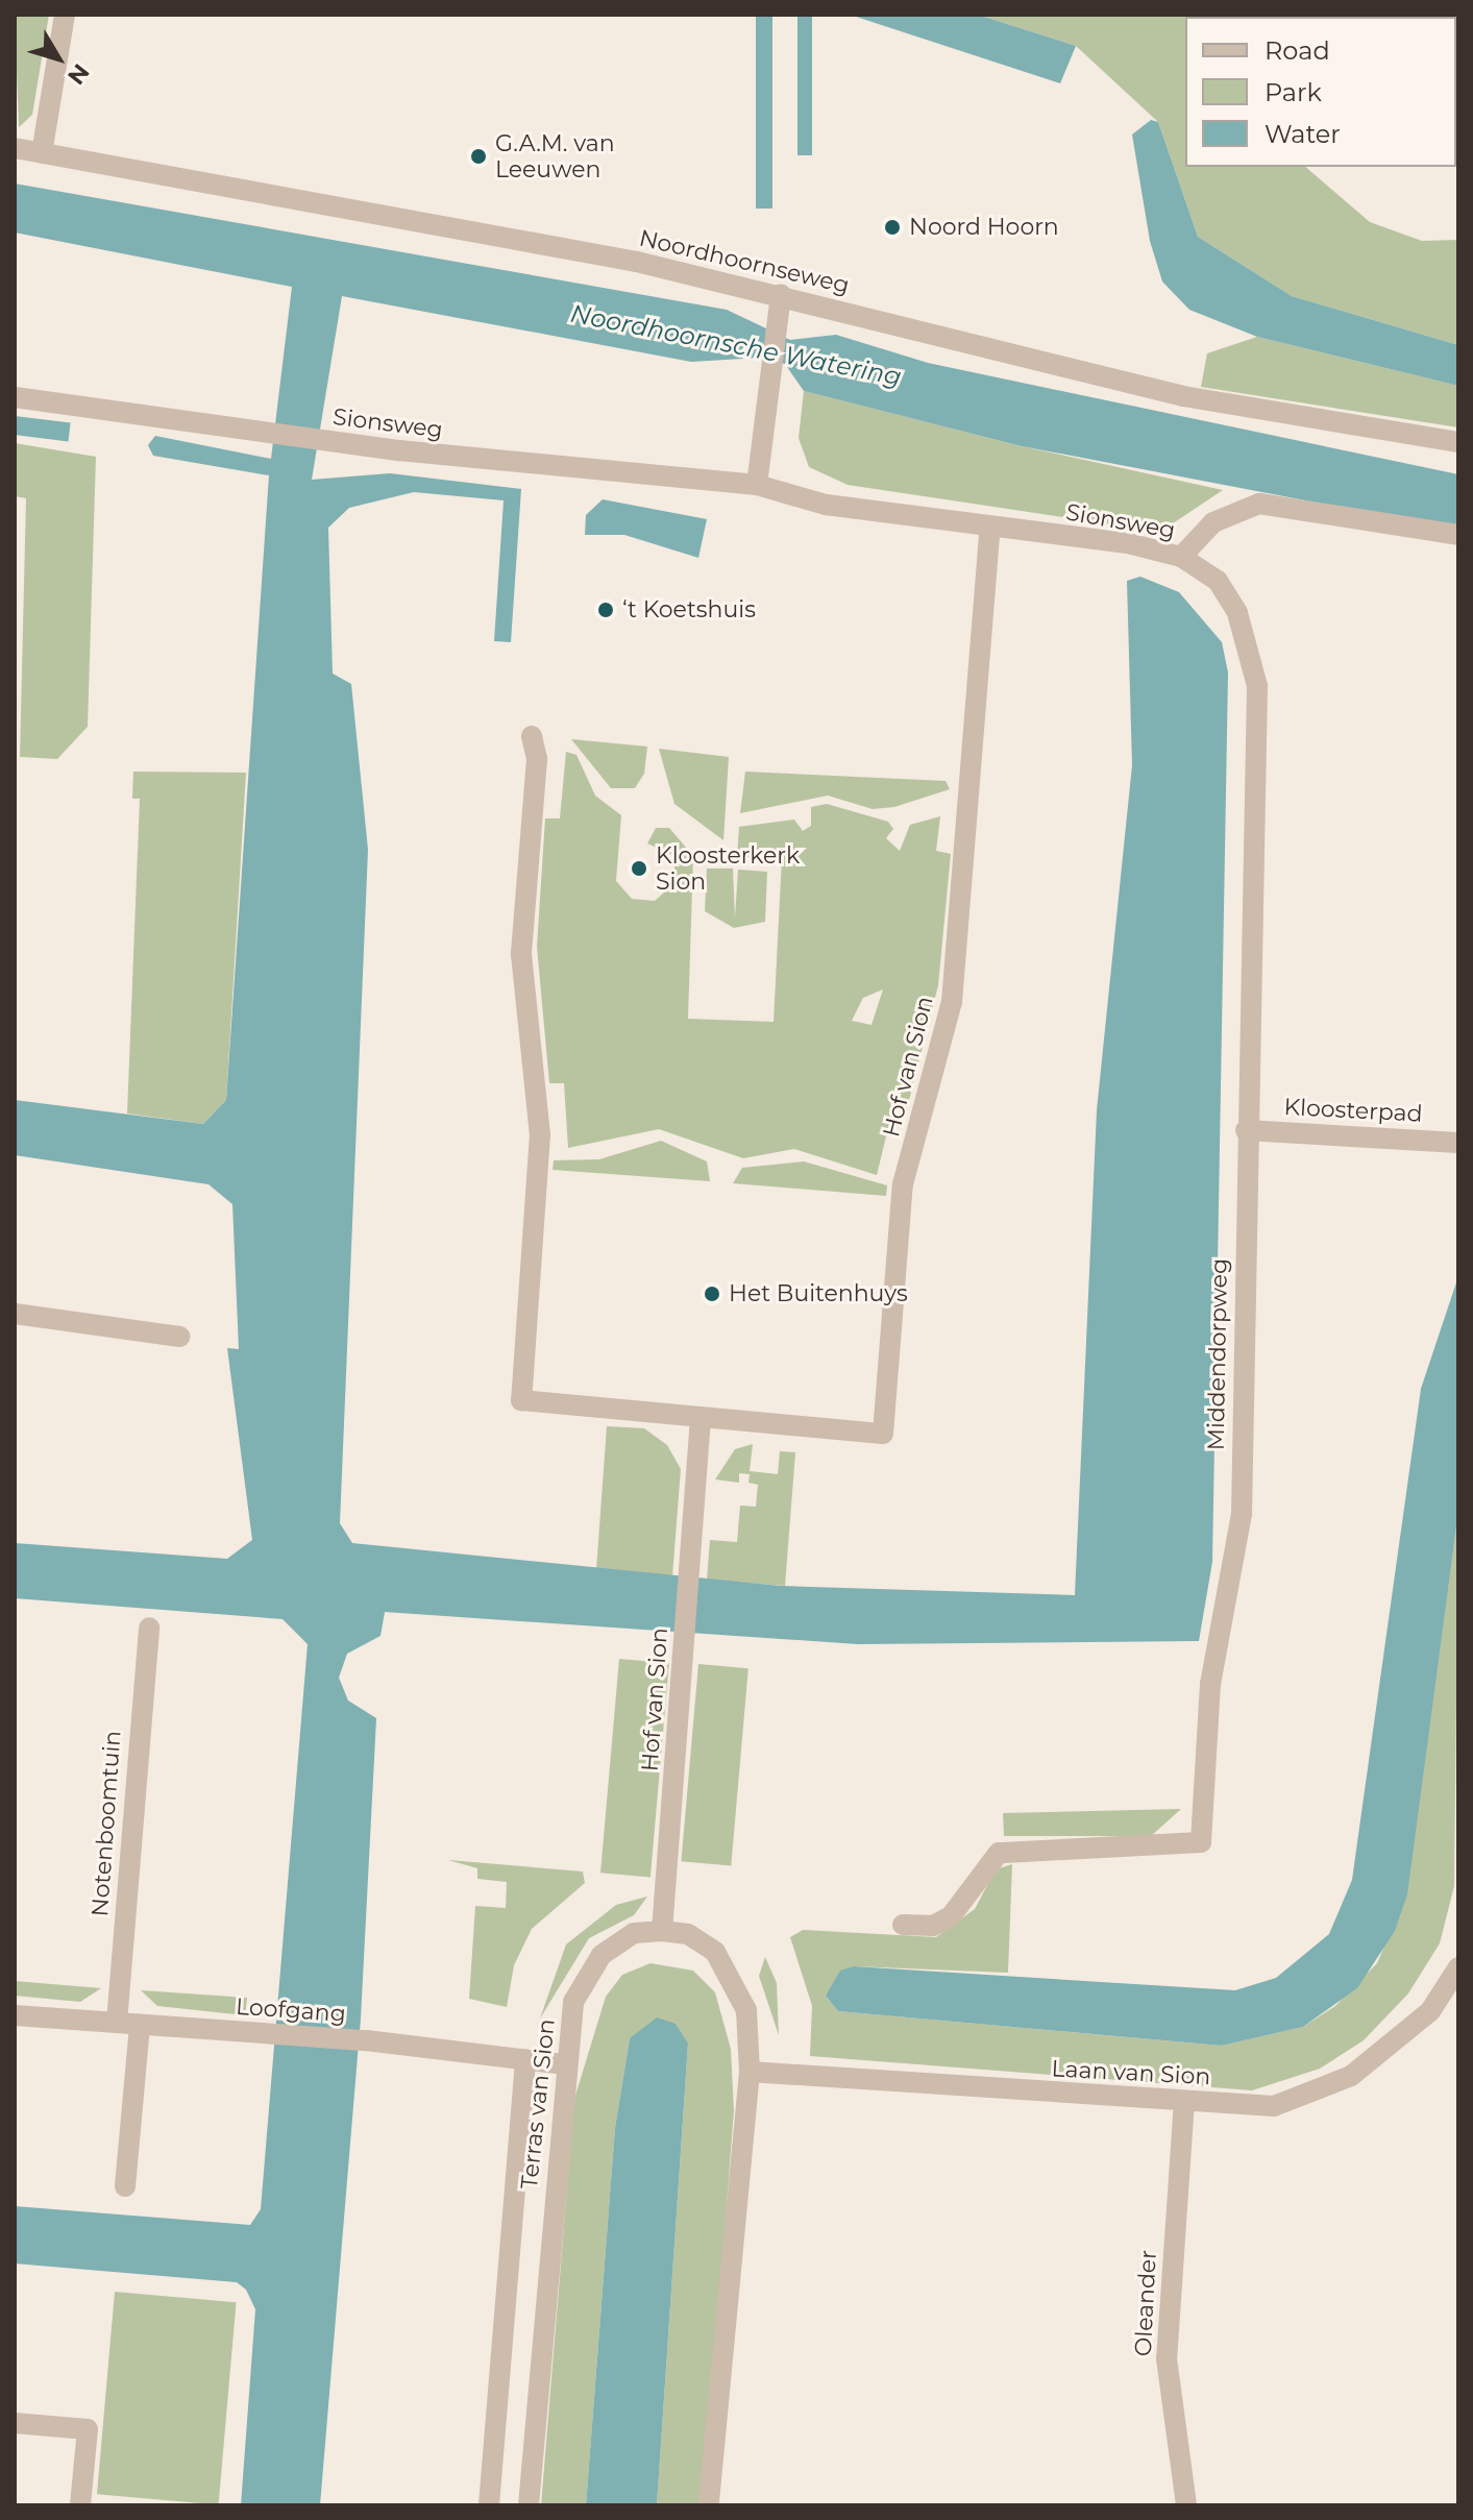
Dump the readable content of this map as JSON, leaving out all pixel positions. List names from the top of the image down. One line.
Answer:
{"streets":{"street":["Noordhoornseweg","Sionsweg","Hof van Sion","Kloosterpad","Middendorpweg","Notenboomtuin","Loofgang","Laan van Sion","Terras van Sion","Oleander"]},"crossings":[["Sionsweg","Hof van Sion"],["Sionsweg","Middendorpweg"],["Hof van Sion","Terras van Sion"],["Kloosterpad","Middendorpweg"],["Notenboomtuin","Loofgang"],["Loofgang","Terras van Sion"],["Laan van Sion","Oleander"]],"water":["Noordhoornsche Watering"],"places":["G.A.M. van Leeuwen","Noord Hoorn","‘t Koetshuis","Kloosterkerk Sion","Het Buitenhuys"],"legend":["Road","Park","Water"],"north":"bottom right"}
